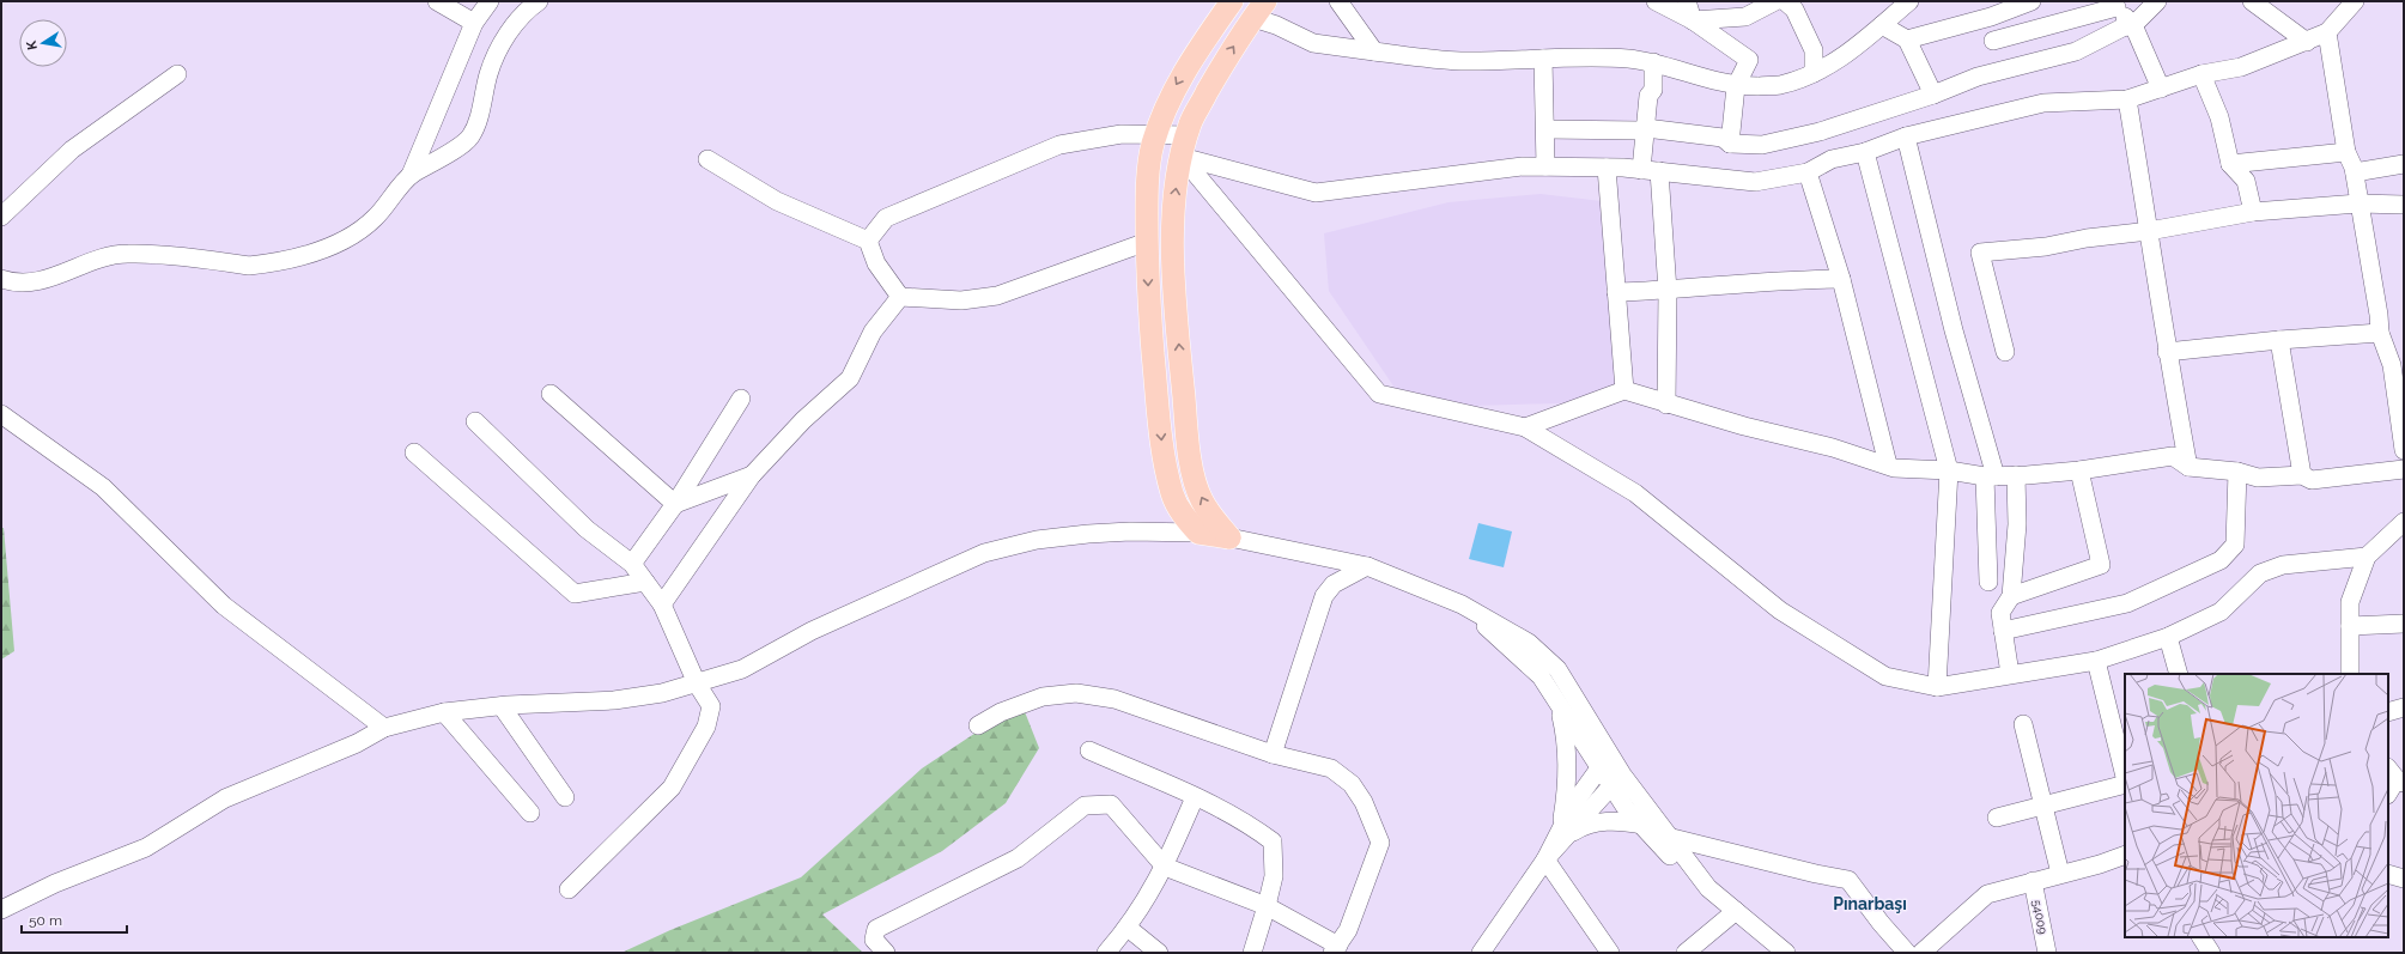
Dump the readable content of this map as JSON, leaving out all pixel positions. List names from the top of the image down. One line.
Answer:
{"streets":{"street":["54009"]},"districts":["Pınarbaşı"],"scale_bar":"50 m","north":"left"}
